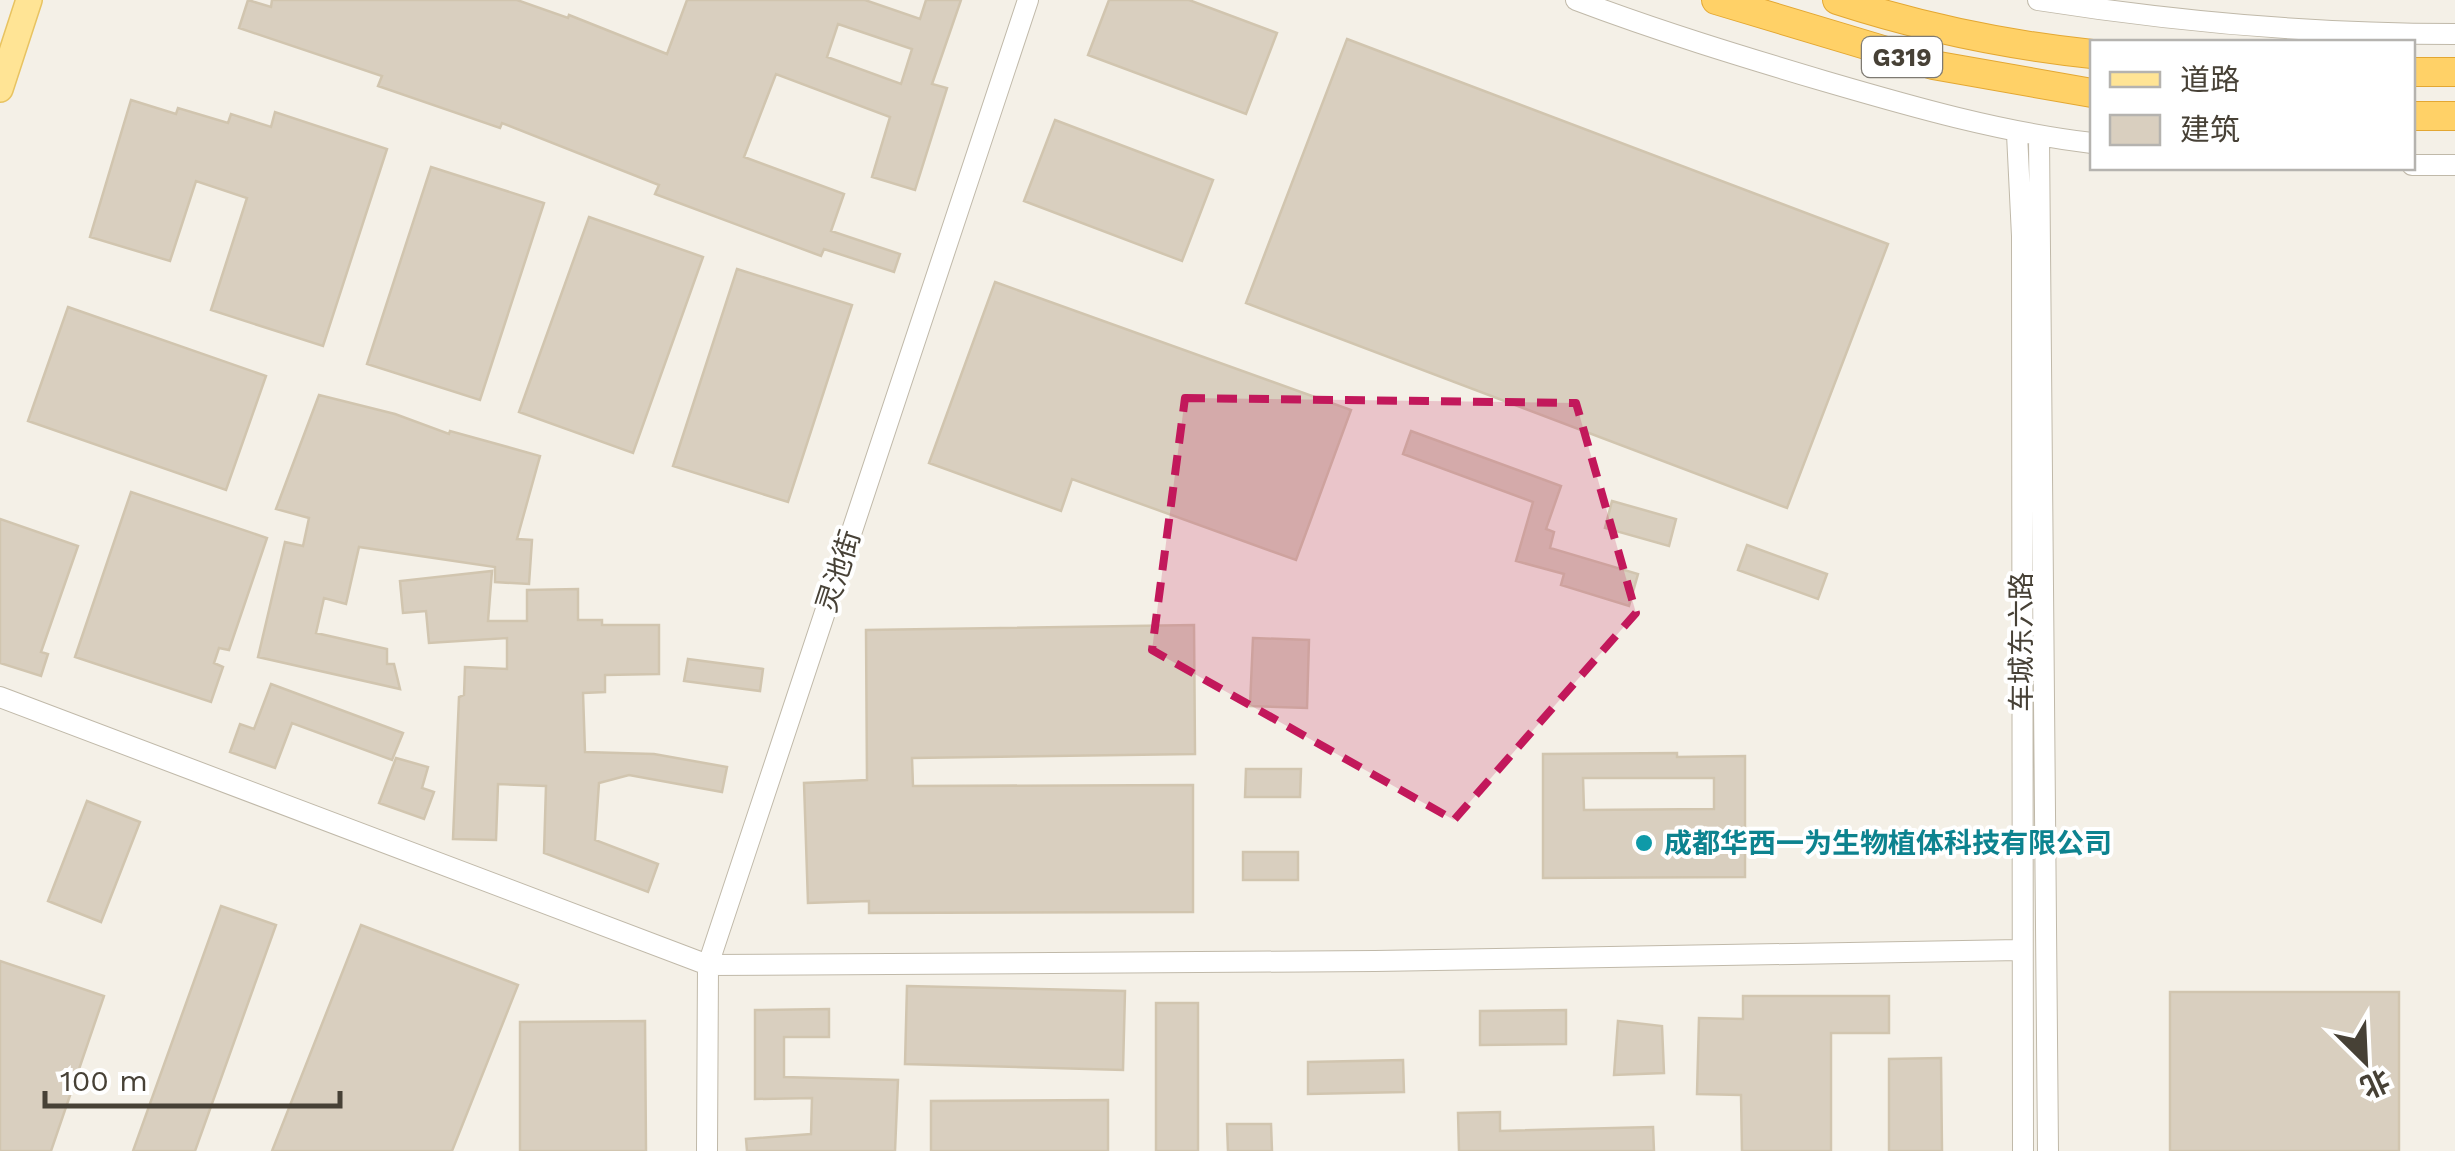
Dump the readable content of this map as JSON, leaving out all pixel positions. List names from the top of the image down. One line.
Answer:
{"streets":{"highway":["G319"],"street":["灵池街","车城东六路"]},"places":["成都华西一为生物植体科技有限公司"],"legend":["道路","建筑"],"scale_bar":"100 m","north":"bottom right"}
